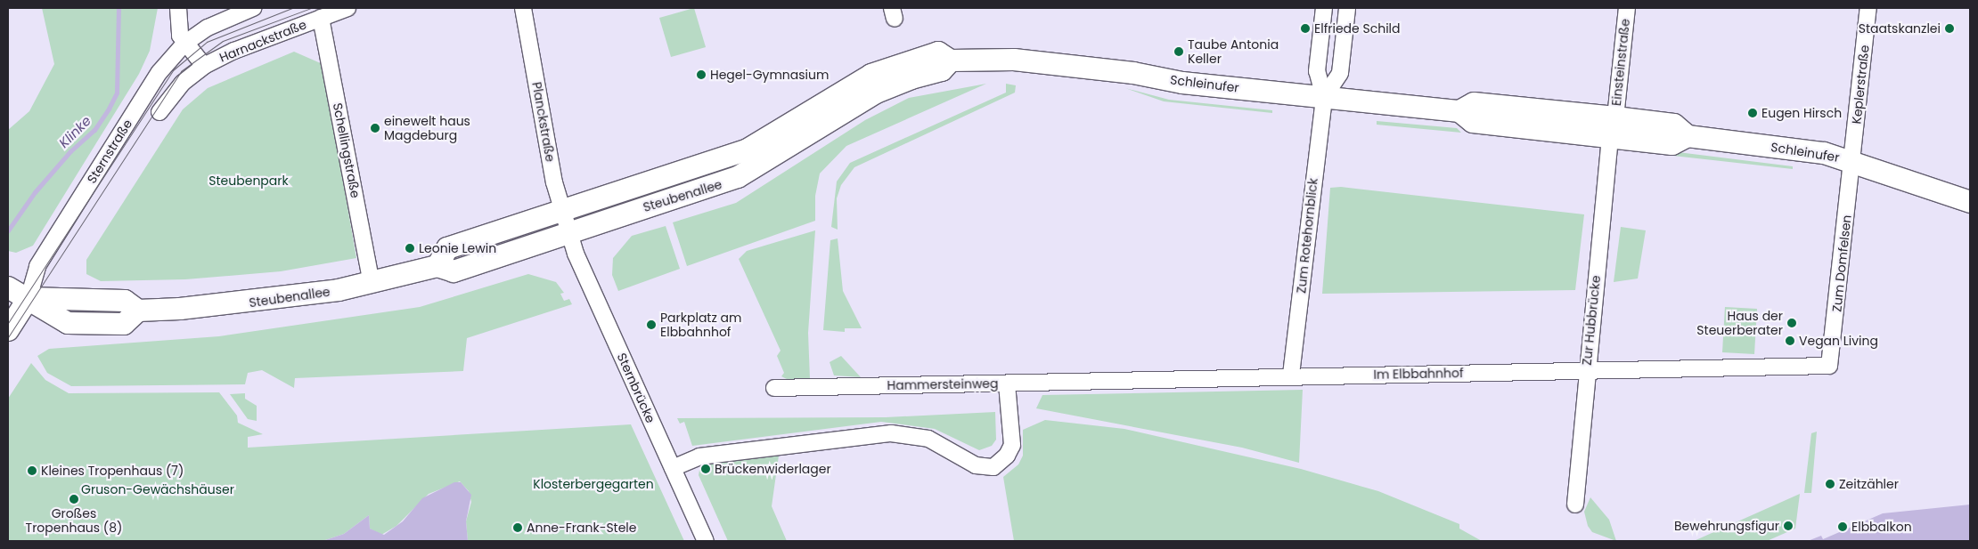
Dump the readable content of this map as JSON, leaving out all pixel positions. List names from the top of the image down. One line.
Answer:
{"streets":{"main road":["Schleinufer","Steubenallee"],"street":["Harnackstraße","Einsteinstraße","Keplerstraße","Planckstraße","Schellingstraße","Sternstraße","Zum Rotehornblick","Zum Domfelsen","Zur Hubbrücke","Im Elbbahnhof","Hammersteinweg","Sternbrücke"]},"crossings":[["Harnackstraße","Schellingstraße"],["Harnackstraße","Sternstraße"],["Einsteinstraße","Schleinufer"],["Einsteinstraße","Zur Hubbrücke"],["Schleinufer","Keplerstraße"],["Schleinufer","Steubenallee"],["Schleinufer","Zum Rotehornblick"],["Schleinufer","Zum Domfelsen"],["Schleinufer","Zur Hubbrücke"],["Keplerstraße","Zum Domfelsen"],["Planckstraße","Steubenallee"],["Planckstraße","Sternbrücke"],["Schellingstraße","Steubenallee"],["Sternstraße","Steubenallee"],["Steubenallee","Sternbrücke"],["Zum Rotehornblick","Im Elbbahnhof"],["Zum Domfelsen","Im Elbbahnhof"],["Zur Hubbrücke","Im Elbbahnhof"],["Im Elbbahnhof","Hammersteinweg"],["Hammersteinweg","Sternbrücke"]],"water":["Klinke"],"parks":["Steubenpark","Klosterbergegarten","Gruson-Gewächshäuser"],"places":["Elfriede Schild","Staatskanzlei","Taube Antonia Keller","Hegel-Gymnasium","Eugen Hirsch","einewelt haus Magdeburg","Leonie Lewin","Haus der Steuerberater","Parkplatz am Elbbahnhof","Vegan Living","Brückenwiderlager","Kleines Tropenhaus (7)","Zeitzähler","Großes Tropenhaus (8)","Bewehrungsfigur","Elbbalkon","Anne-Frank-Stele"]}
